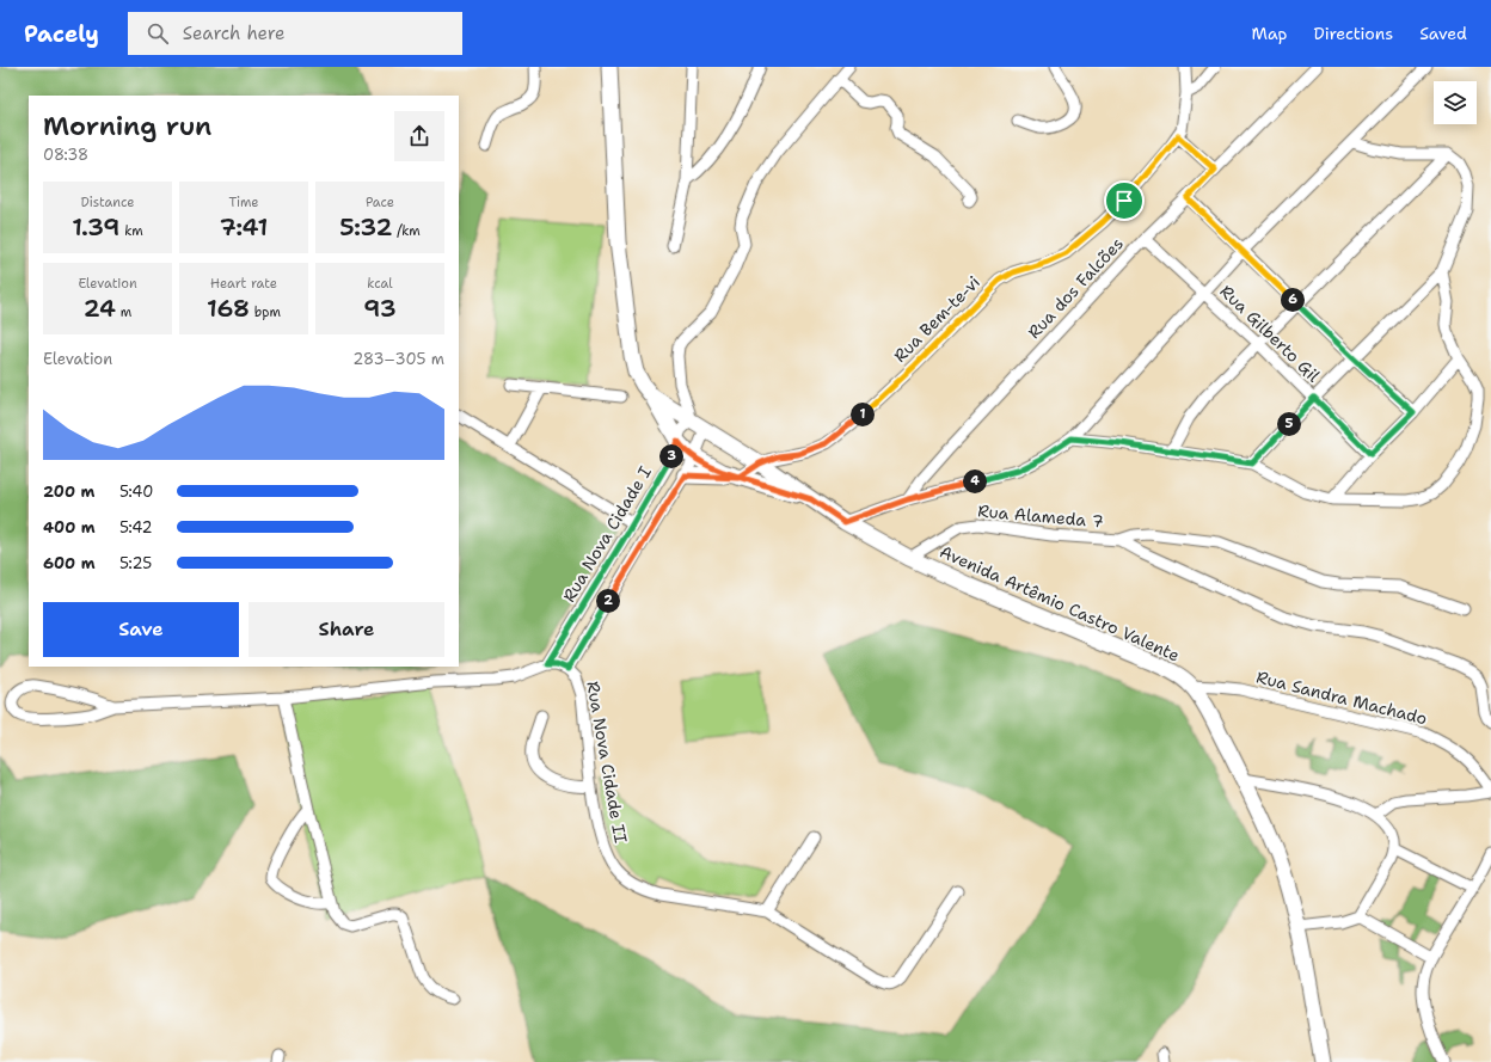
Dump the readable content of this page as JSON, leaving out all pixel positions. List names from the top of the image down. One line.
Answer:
{"streets":{"main road":["Avenida Artêmio Castro Valente"],"street":["Rua dos Falcões","Rua Bem-te-vi","Rua Gilberto Gil","Rua Alameda 7","Rua Nova Cidade I","Rua Sandra Machado","Rua Nova Cidade II"]},"crossings":[["Rua dos Falcões","Rua Gilberto Gil"],["Rua Bem-te-vi","Avenida Artêmio Castro Valente"],["Rua Alameda 7","Avenida Artêmio Castro Valente"],["Rua Nova Cidade I","Avenida Artêmio Castro Valente"],["Rua Nova Cidade I","Rua Nova Cidade II"],["Avenida Artêmio Castro Valente","Rua Sandra Machado"]],"page":{"header":"Pacely","search":"Search here","nav":["Map","Directions","Saved"],"heading":["Morning run","08:38"],"stats":[["Distance","1.39 km"],["Time","7:41"],["Pace","5:32 /km"],["Elevation","24 m"],["Heart rate","168 bpm"],["kcal","93"]],"pins":["6","1","5","3","4","2"],"chart":["Elevation","283–305 m"],"list":[{"name":"200 m","note":"5:40"},{"name":"400 m","note":"5:42"},{"name":"600 m","note":"5:25"}],"buttons":["Save","Share"]}}
